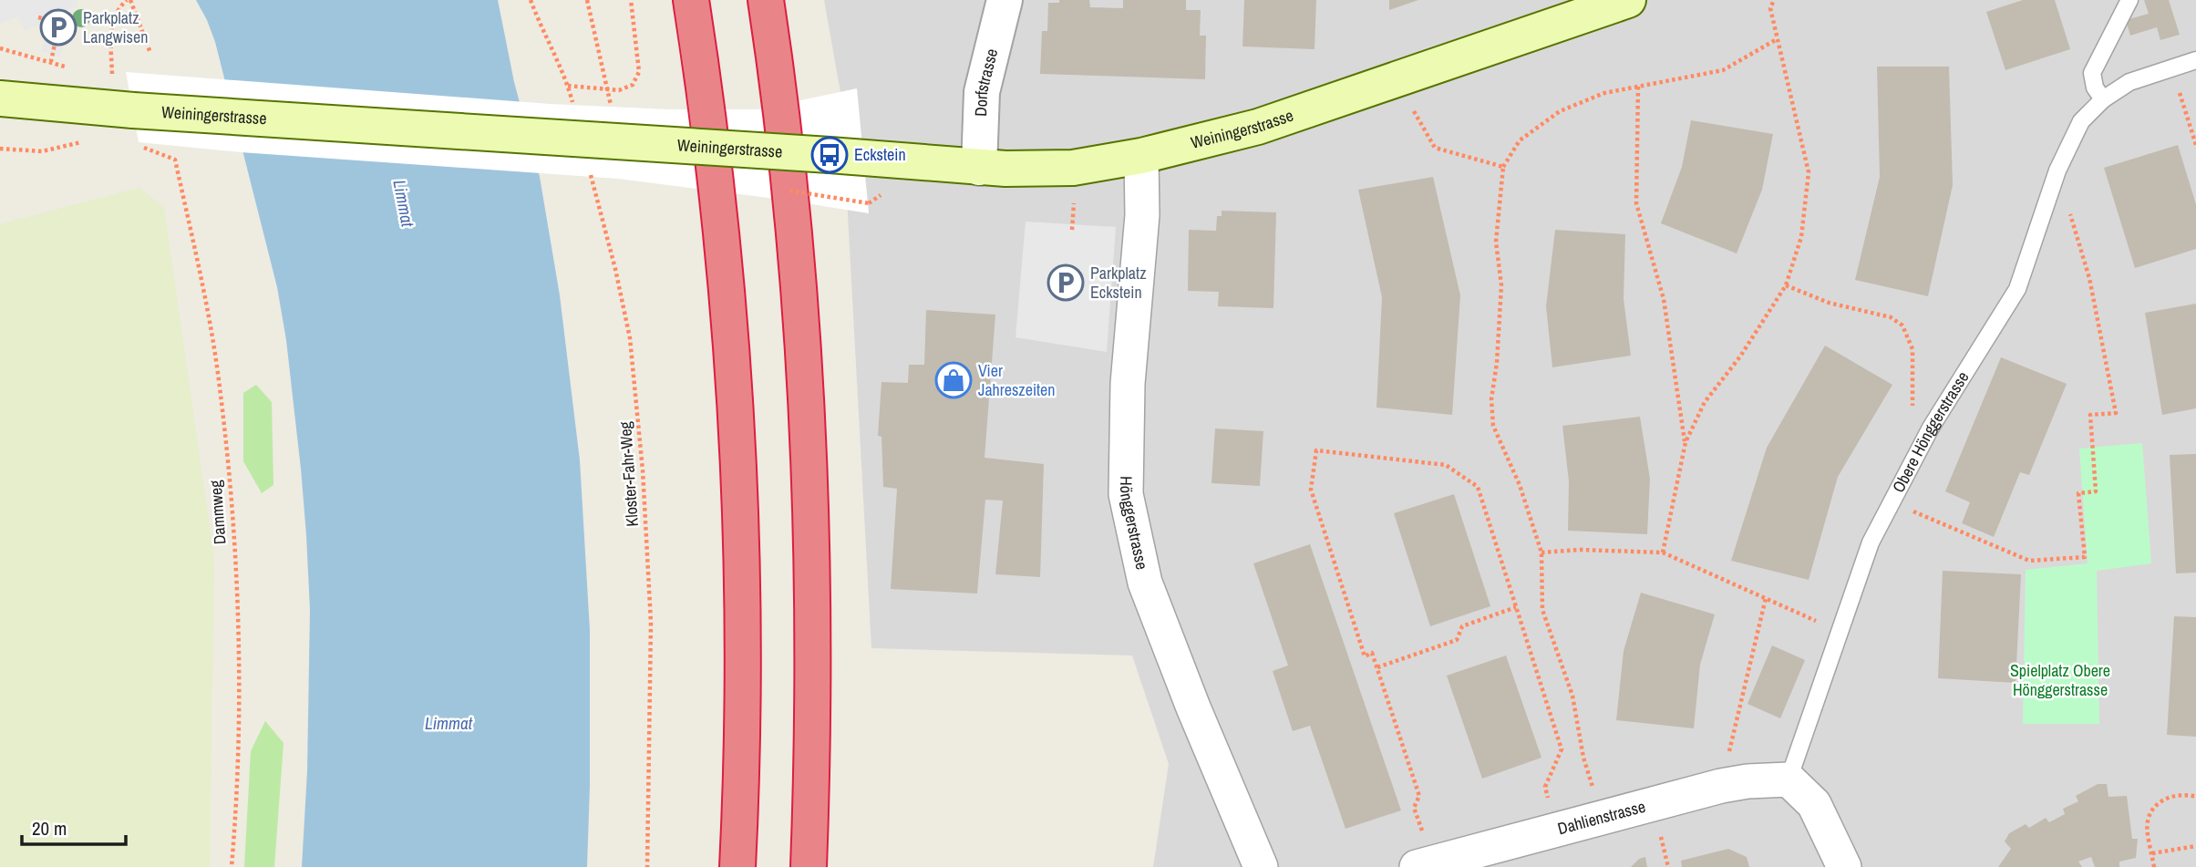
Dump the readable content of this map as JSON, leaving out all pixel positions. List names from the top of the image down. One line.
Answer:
{"streets":{"main road":["Weiningerstrasse"],"street":["Dorfstrasse","Hönggerstrasse","Dahlienstrasse"],"lane":["Obere Hönggerstrasse"],"path":["Kloster-Fahr-Weg","Dammweg"]},"crossings":[["Dorfstrasse","Weiningerstrasse"],["Weiningerstrasse","Hönggerstrasse"],["Obere Hönggerstrasse","Dahlienstrasse"]],"water":["Limmat"],"parks":["Spielplatz Obere Hönggerstrasse"],"places":{"parking":["Parkplatz Langwisen","Parkplatz Eckstein"],"bus stop":["Eckstein"],"shop":["Vier Jahreszeiten"]},"scale_bar":"20 m"}
